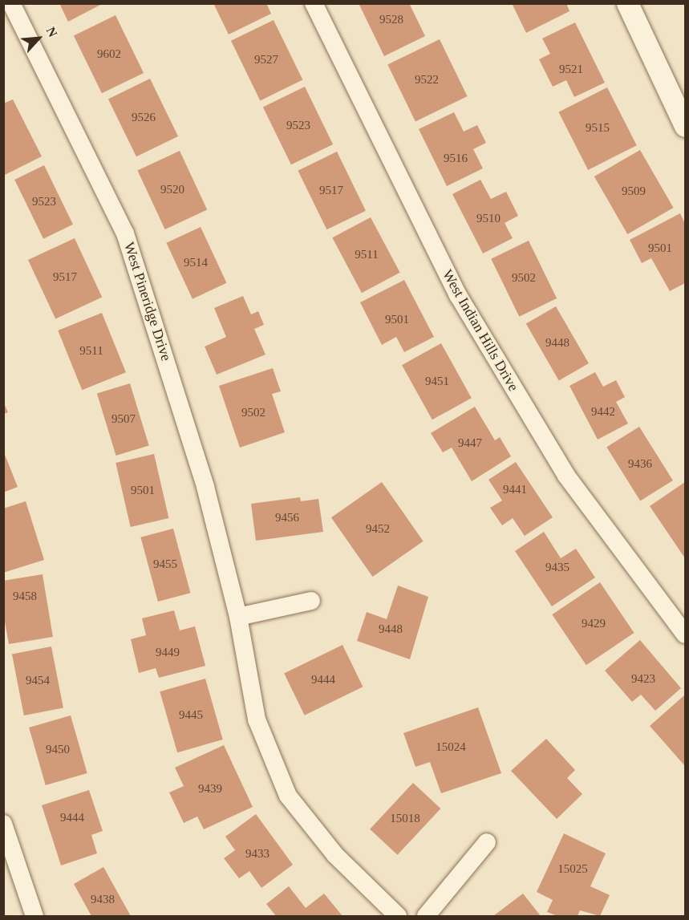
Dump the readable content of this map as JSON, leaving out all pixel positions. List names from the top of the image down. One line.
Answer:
{"streets":{"street":["West Pineridge Drive","West Indian Hills Drive"]},"house_numbers":["9528","9602","9527","9521","9522","9526","9523","9515","9516","9520","9517","9509","9523","9510","9501","9511","9514","9517","9502","9501","9448","9511","9451","9442","9502","9507","9447","9436","9441","9501","9456","9452","9455","9435","9458","9429","9448","9449","9423","9444","9454","9445","15024","9450","9439","9444","15018","9433","15025","9438"],"north":"top right"}
